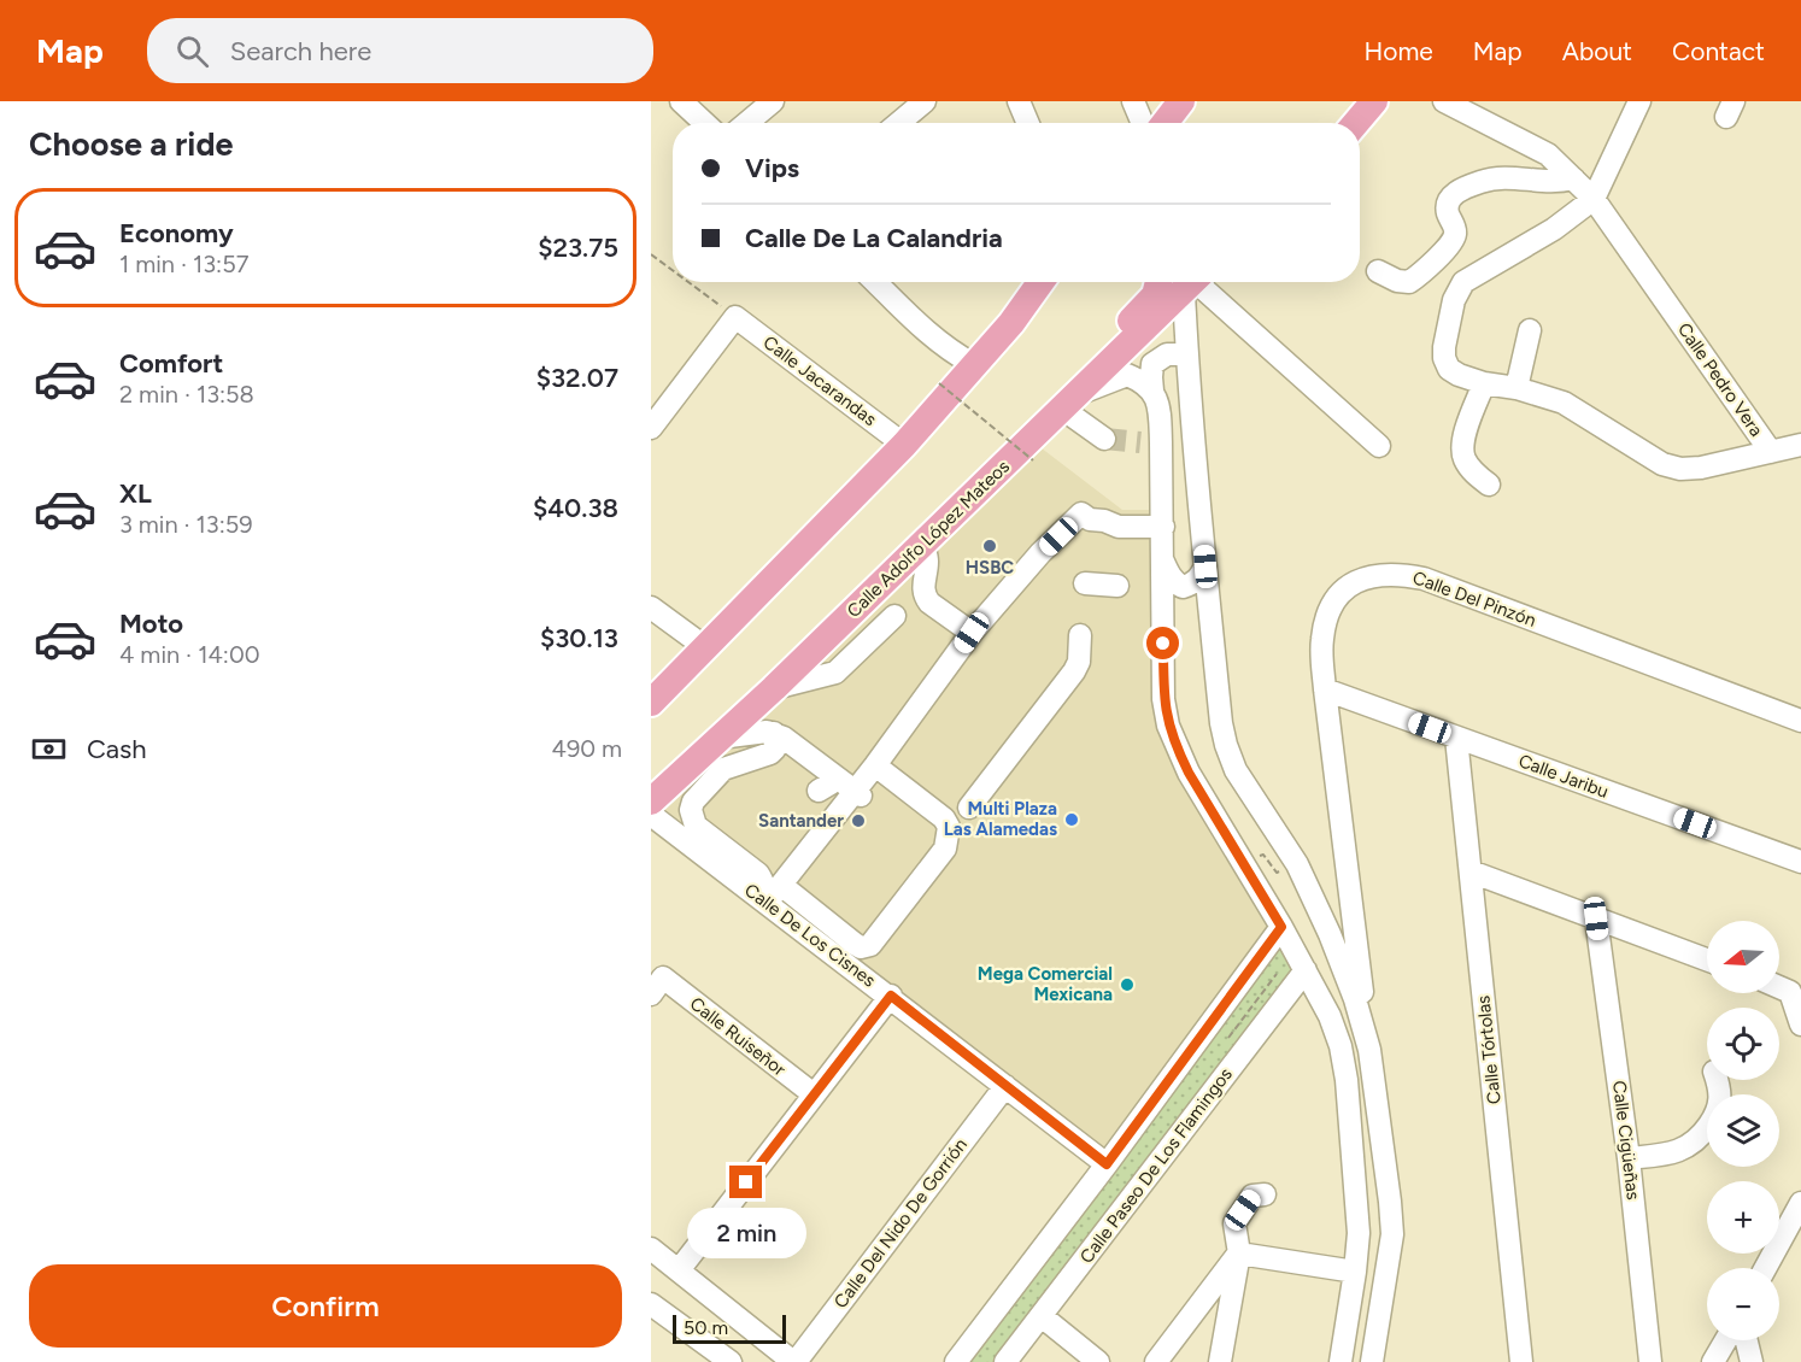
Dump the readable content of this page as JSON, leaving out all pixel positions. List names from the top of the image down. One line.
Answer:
{"streets":{"main road":["Calle Adolfo López Mateos"],"street":["Calle Pedro Vera","Calle Jacarandas","Calle Del Pinzón","Calle Jaribu","Calle De Los Cisnes","Calle Ruiseñor","Calle Tórtolas","Calle Cigüeñas","Calle Paseo De Los Flamingos","Calle Del Nido De Gorrión"]},"crossings":[["Calle Del Pinzón","Calle Jaribu"],["Calle Jaribu","Calle Tórtolas"],["Calle De Los Cisnes","Calle Del Nido De Gorrión"]],"places":["HSBC","Multi Plaza Las Alamedas","Santander","Mega Comercial Mexicana"],"scale_bar":"50 m","north":"left","page":{"header":"Map","search":"Search here","nav":["Home","Map","About","Contact"],"heading":"Choose a ride","banner":["Vips","Calle De La Calandria"],"list":[{"name":"Economy","note":"1 min · 13:57","value":"$23.75"},{"name":"Comfort","note":"2 min · 13:58","value":"$32.07"},{"name":"XL","note":"3 min · 13:59","value":"$40.38"},{"name":"Moto","note":"4 min · 14:00","value":"$30.13"}],"pay":["Cash","490 m"],"map_buttons":["+","−"],"bubble":"2 min","buttons":"Confirm","scale":"50 m"}}
